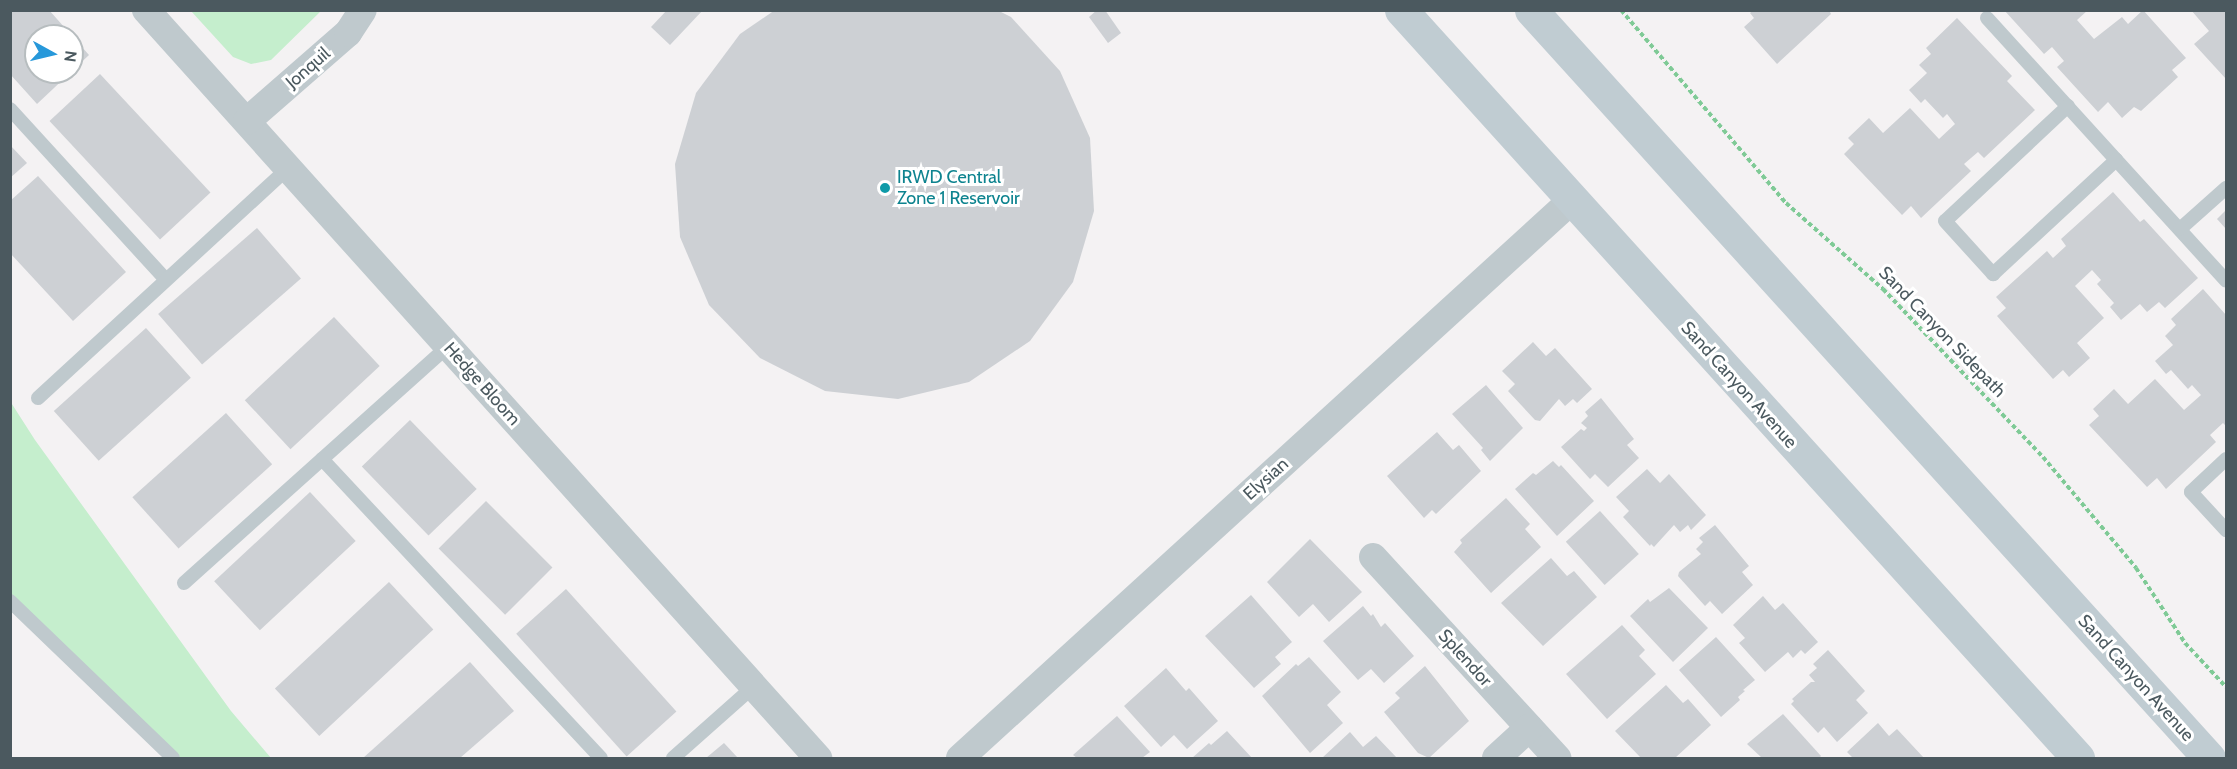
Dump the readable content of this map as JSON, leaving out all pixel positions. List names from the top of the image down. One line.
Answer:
{"streets":{"main road":["Sand Canyon Avenue"],"street":["Jonquil","Hedge Bloom","Elysian","Splendor"],"path":["Sand Canyon Sidepath"]},"crossings":[["Jonquil","Hedge Bloom"],["Sand Canyon Avenue","Elysian"]],"places":["IRWD Central Zone 1 Reservoir"],"north":"right"}
